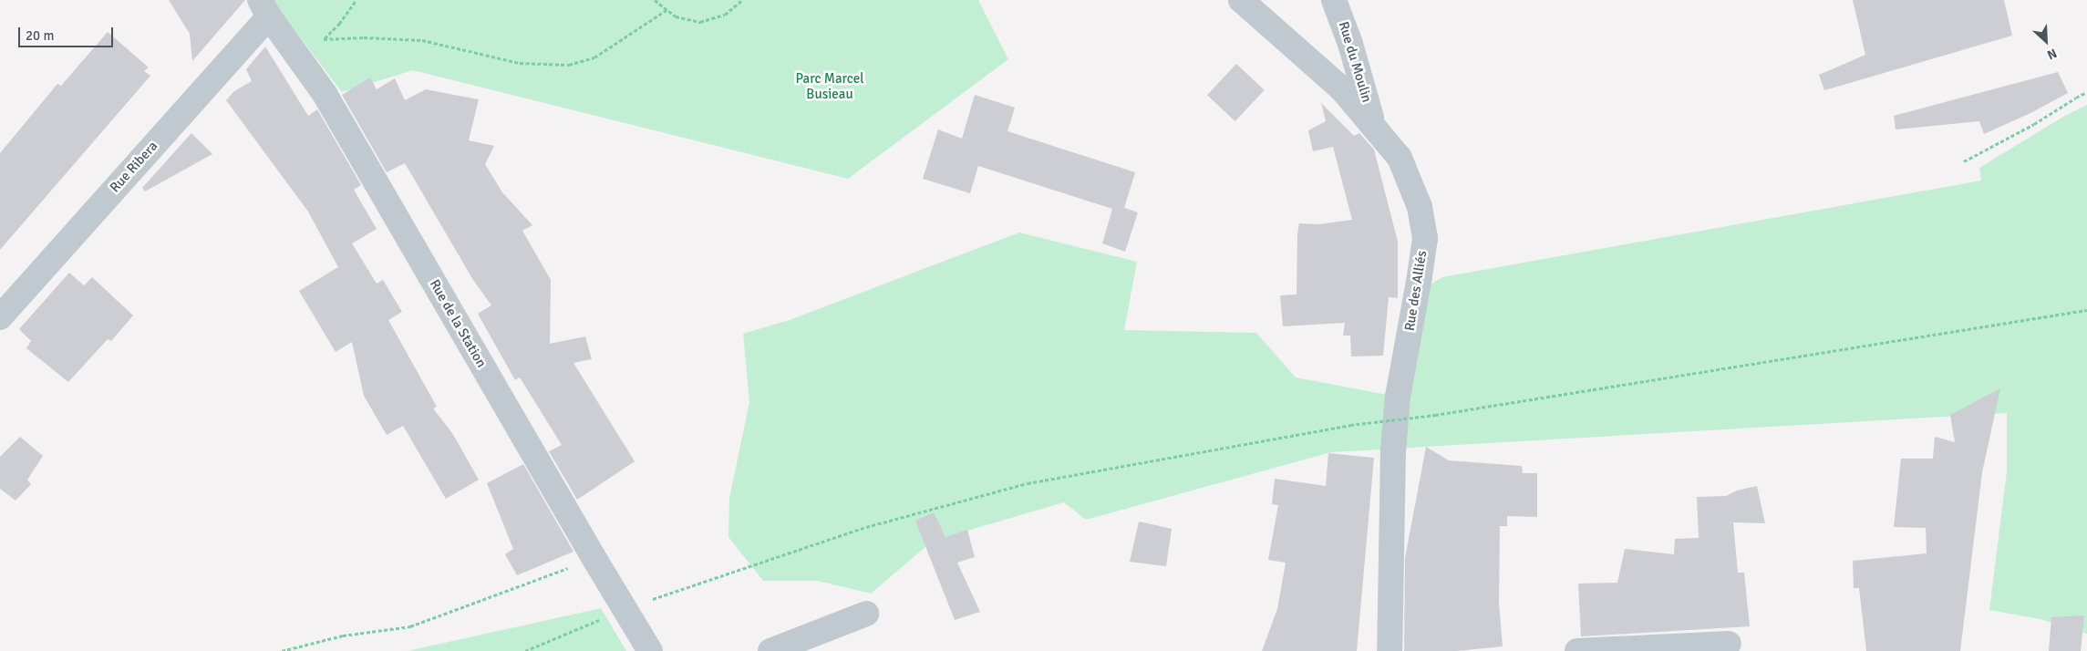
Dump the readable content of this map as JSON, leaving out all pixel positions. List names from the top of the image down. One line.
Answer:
{"streets":{"street":["Rue du Moulin","Rue Ribera","Rue des Alliés","Rue de la Station"]},"crossings":[["Rue du Moulin","Rue des Alliés"],["Rue Ribera","Rue de la Station"]],"parks":["Parc Marcel Busieau"],"scale_bar":"20 m","north":"bottom right"}
